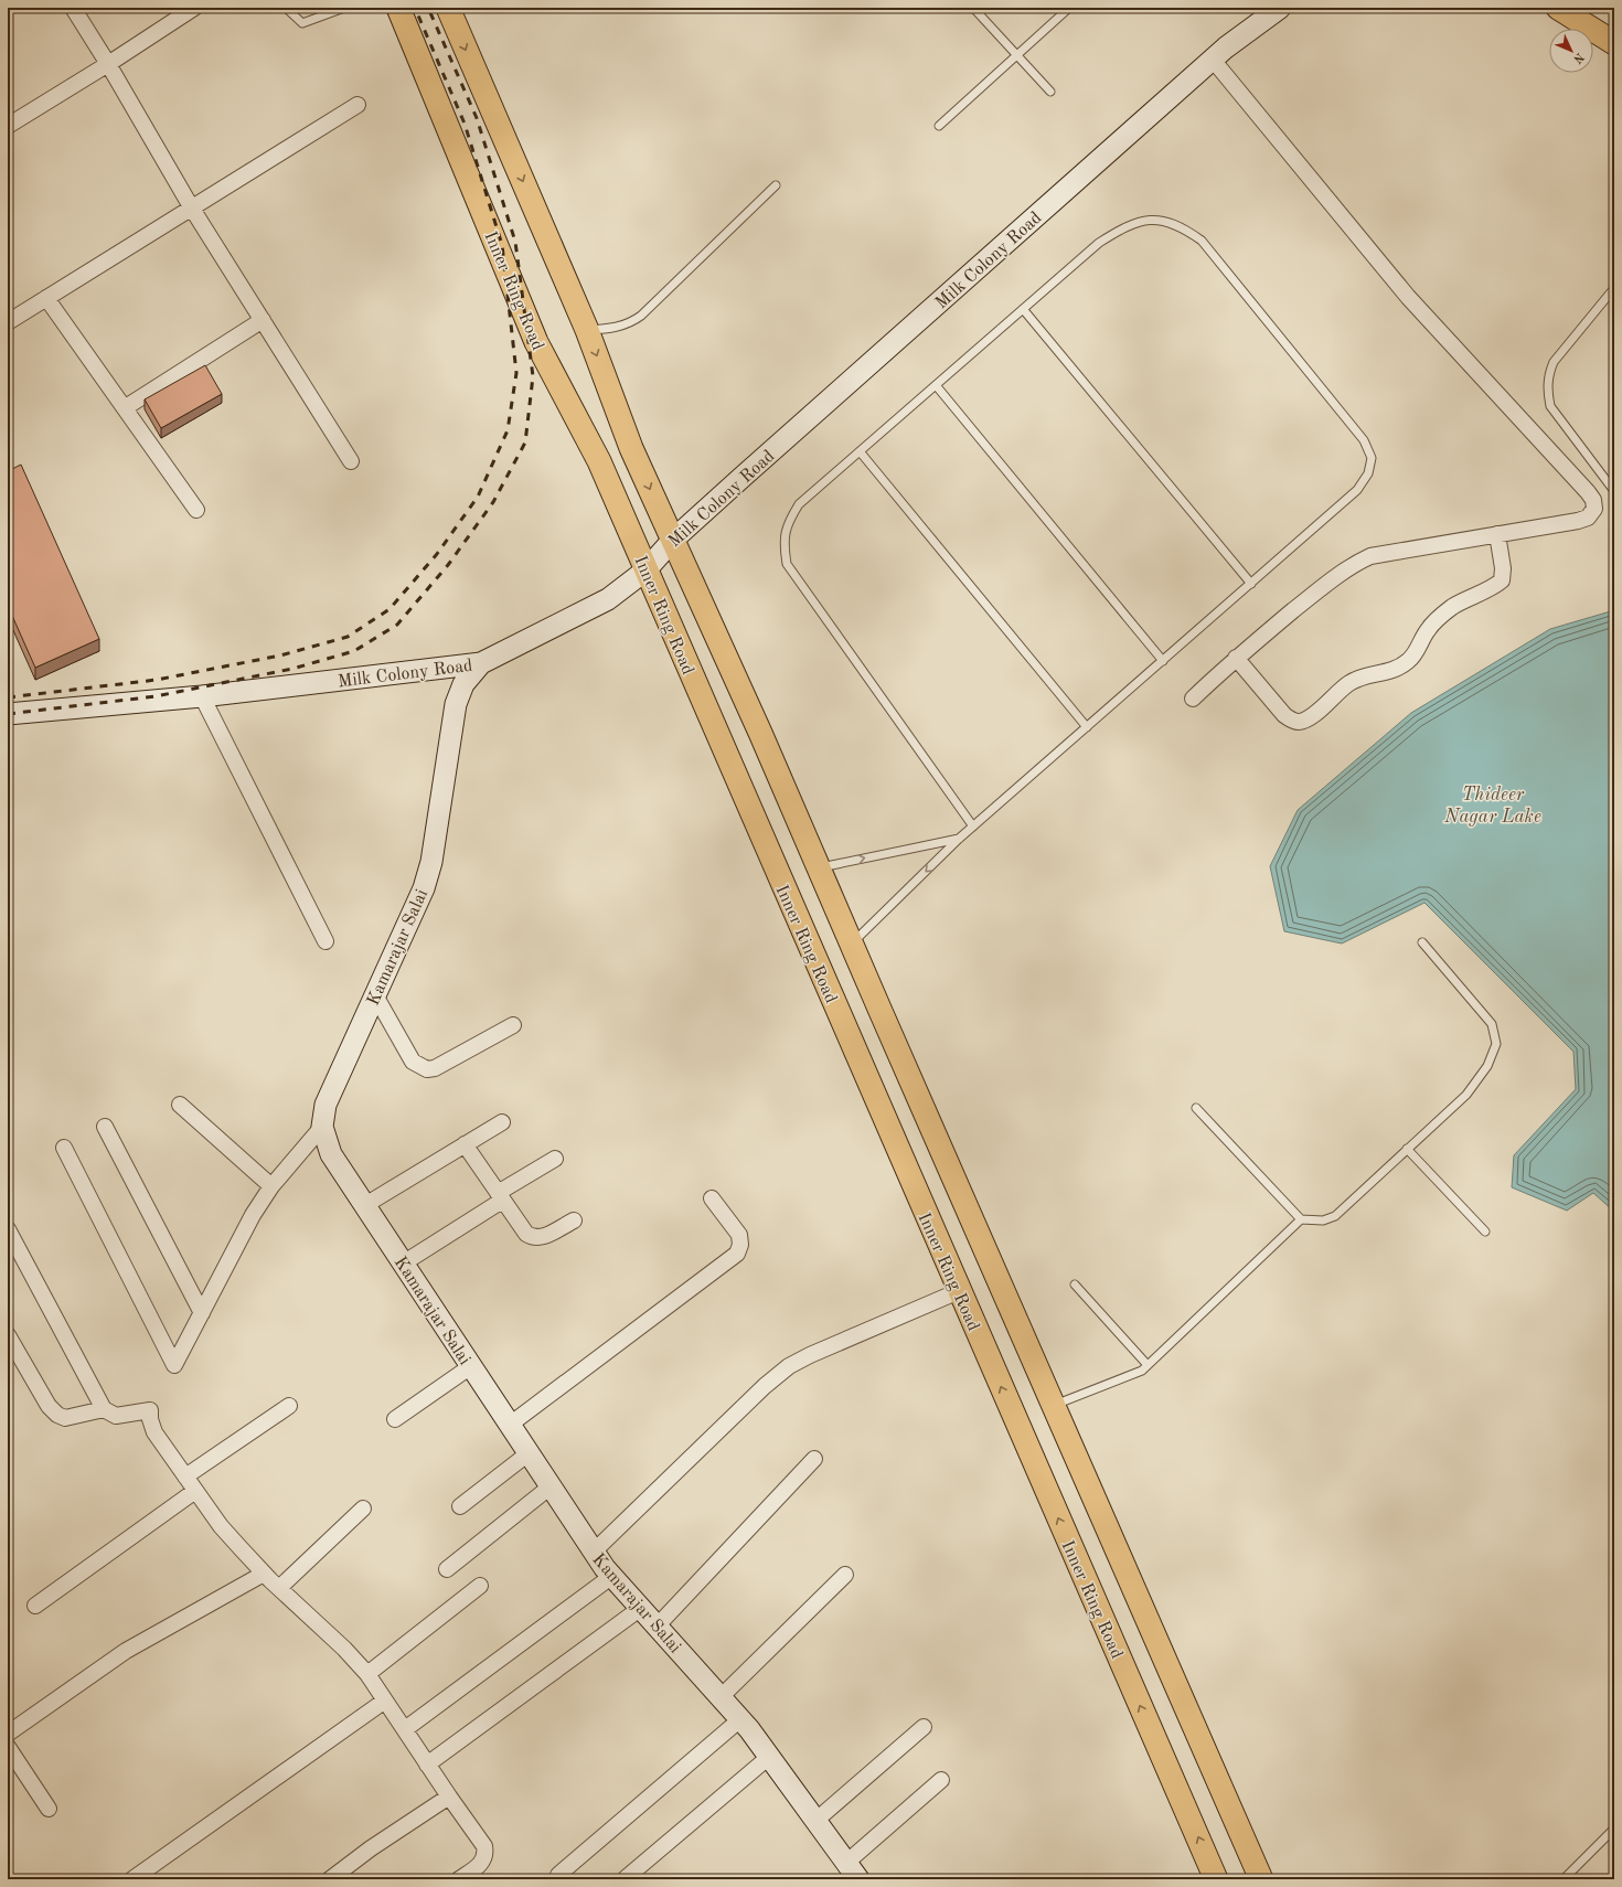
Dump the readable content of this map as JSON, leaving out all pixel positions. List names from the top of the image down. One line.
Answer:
{"streets":{"main road":["Milk Colony Road","Inner Ring Road","Kamarajar Salai"]},"crossings":[["Milk Colony Road","Inner Ring Road"],["Milk Colony Road","Kamarajar Salai"]],"water":["Thideer Nagar Lake"],"north":"bottom right"}
